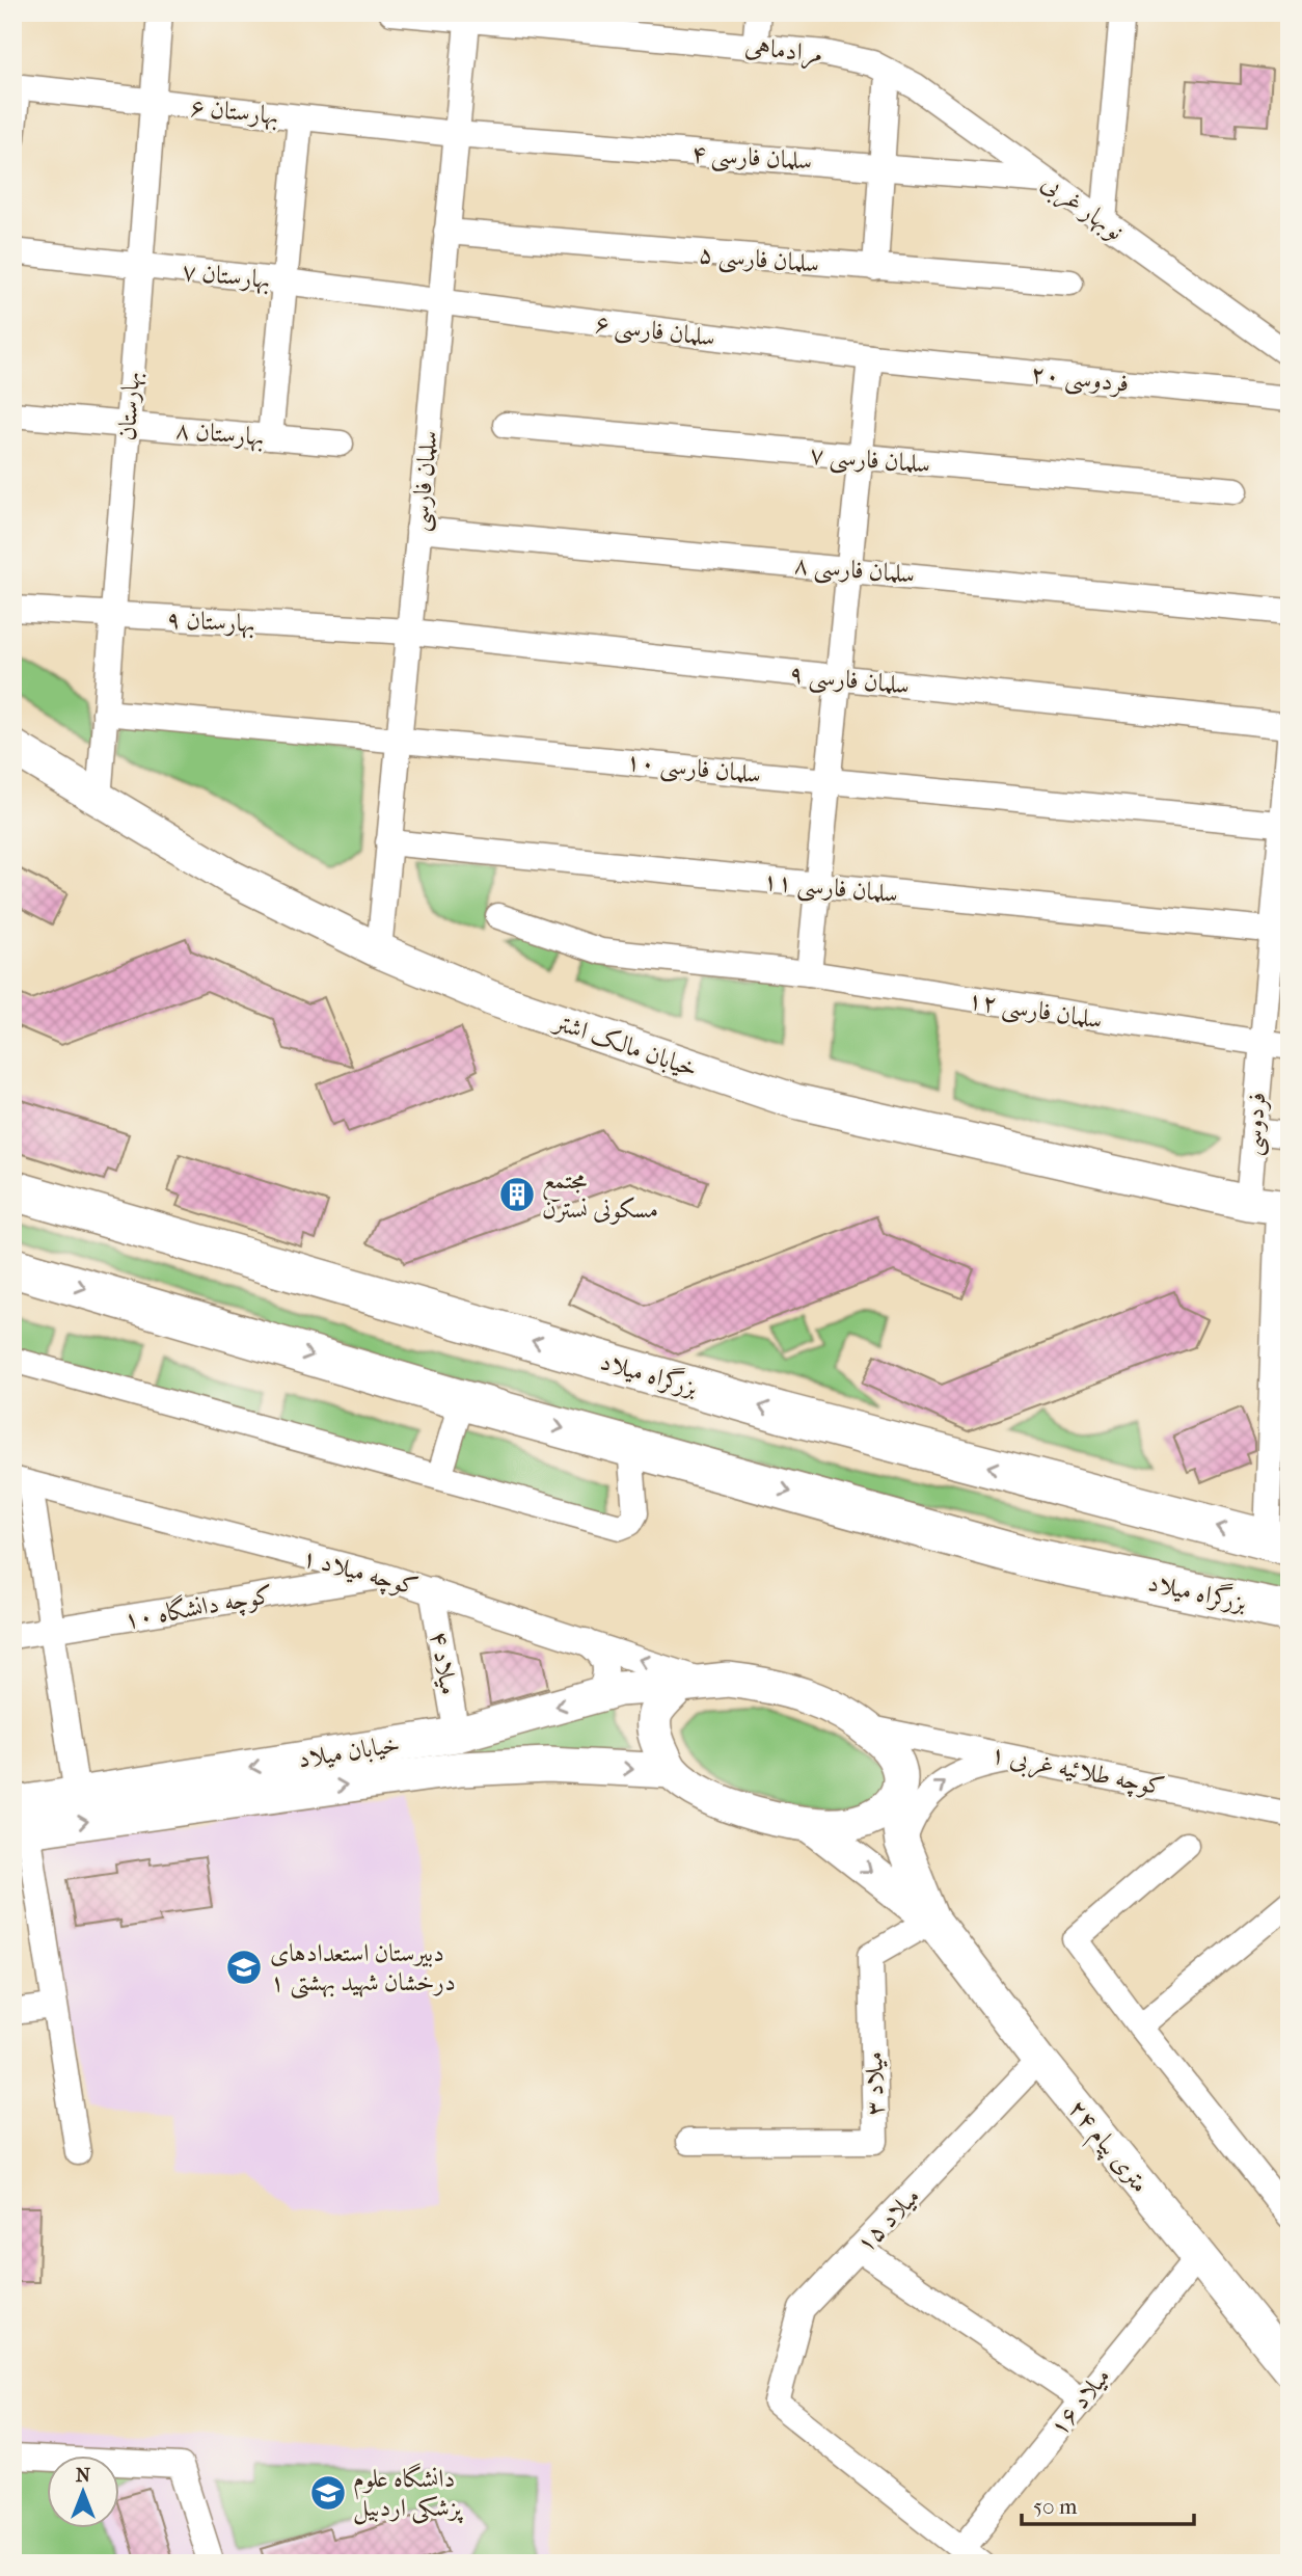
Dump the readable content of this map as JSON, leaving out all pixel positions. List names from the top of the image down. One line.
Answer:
{"streets":{"highway":["بزرگراه میلاد"],"street":["مرادماهی","بهارستان ۶","سلمان فارسی ۴","نوبهار غربی","سلمان فارسی ۵","بهارستان ۷","سلمان فارسی ۶","فردوسی ۲۰","بهارستان","بهارستان ۸","سلمان فارسی ۷","سلمان فارسی","سلمان فارسی ۸","بهارستان ۹","سلمان فارسی ۹","سلمان فارسی ۱۰","سلمان فارسی ۱۱","سلمان فارسی ۱۲","خیابان مالک اشتر","فردوسی","کوچه میلاد ۱","کوچه دانشگاه ۱۰","میلاد ۴","خیابان میلاد","کوچه طلائیه غربی ۱","میلاد ۳","۲۴ متری پیام","میلاد ۱۵","میلاد ۱۶"]},"crossings":[["مرادماهی","نوبهار غربی"],["مرادماهی","سلمان فارسی"],["بهارستان ۶","سلمان فارسی ۴"],["بهارستان ۶","بهارستان"],["بهارستان ۶","سلمان فارسی"],["سلمان فارسی ۴","نوبهار غربی"],["سلمان فارسی ۴","سلمان فارسی"],["سلمان فارسی ۵","سلمان فارسی"],["بهارستان ۷","سلمان فارسی ۶"],["بهارستان ۷","بهارستان"],["بهارستان ۷","سلمان فارسی"],["سلمان فارسی ۶","فردوسی ۲۰"],["سلمان فارسی ۶","سلمان فارسی"],["بهارستان","بهارستان ۸"],["بهارستان","بهارستان ۹"],["بهارستان","سلمان فارسی ۱۰"],["بهارستان","خیابان مالک اشتر"],["سلمان فارسی","سلمان فارسی ۸"],["سلمان فارسی","بهارستان ۹"],["سلمان فارسی","سلمان فارسی ۹"],["سلمان فارسی","سلمان فارسی ۱۰"],["سلمان فارسی","سلمان فارسی ۱۱"],["سلمان فارسی","خیابان مالک اشتر"],["بهارستان ۹","سلمان فارسی ۹"],["سلمان فارسی ۱۰","فردوسی"],["سلمان فارسی ۱۱","فردوسی"],["سلمان فارسی ۱۲","فردوسی"],["خیابان مالک اشتر","فردوسی"],["فردوسی","بزرگراه میلاد"],["کوچه میلاد ۱","کوچه دانشگاه ۱۰"],["کوچه میلاد ۱","میلاد ۴"],["کوچه میلاد ۱","خیابان میلاد"],["میلاد ۴","خیابان میلاد"],["خیابان میلاد","کوچه طلائیه غربی ۱"],["خیابان میلاد","میلاد ۳"],["خیابان میلاد","۲۴ متری پیام"],["میلاد ۳","۲۴ متری پیام"],["۲۴ متری پیام","میلاد ۱۵"],["۲۴ متری پیام","میلاد ۱۶"],["میلاد ۱۵","میلاد ۱۶"]],"places":{"building":["مجتمع مسکونی نسترن"],"school or university":["دبیرستان استعدادهای درخشان شهید بهشتی ۱","دانشگاه علوم پزشکی اردبیل"]},"scale_bar":"50 m","north":"top"}
